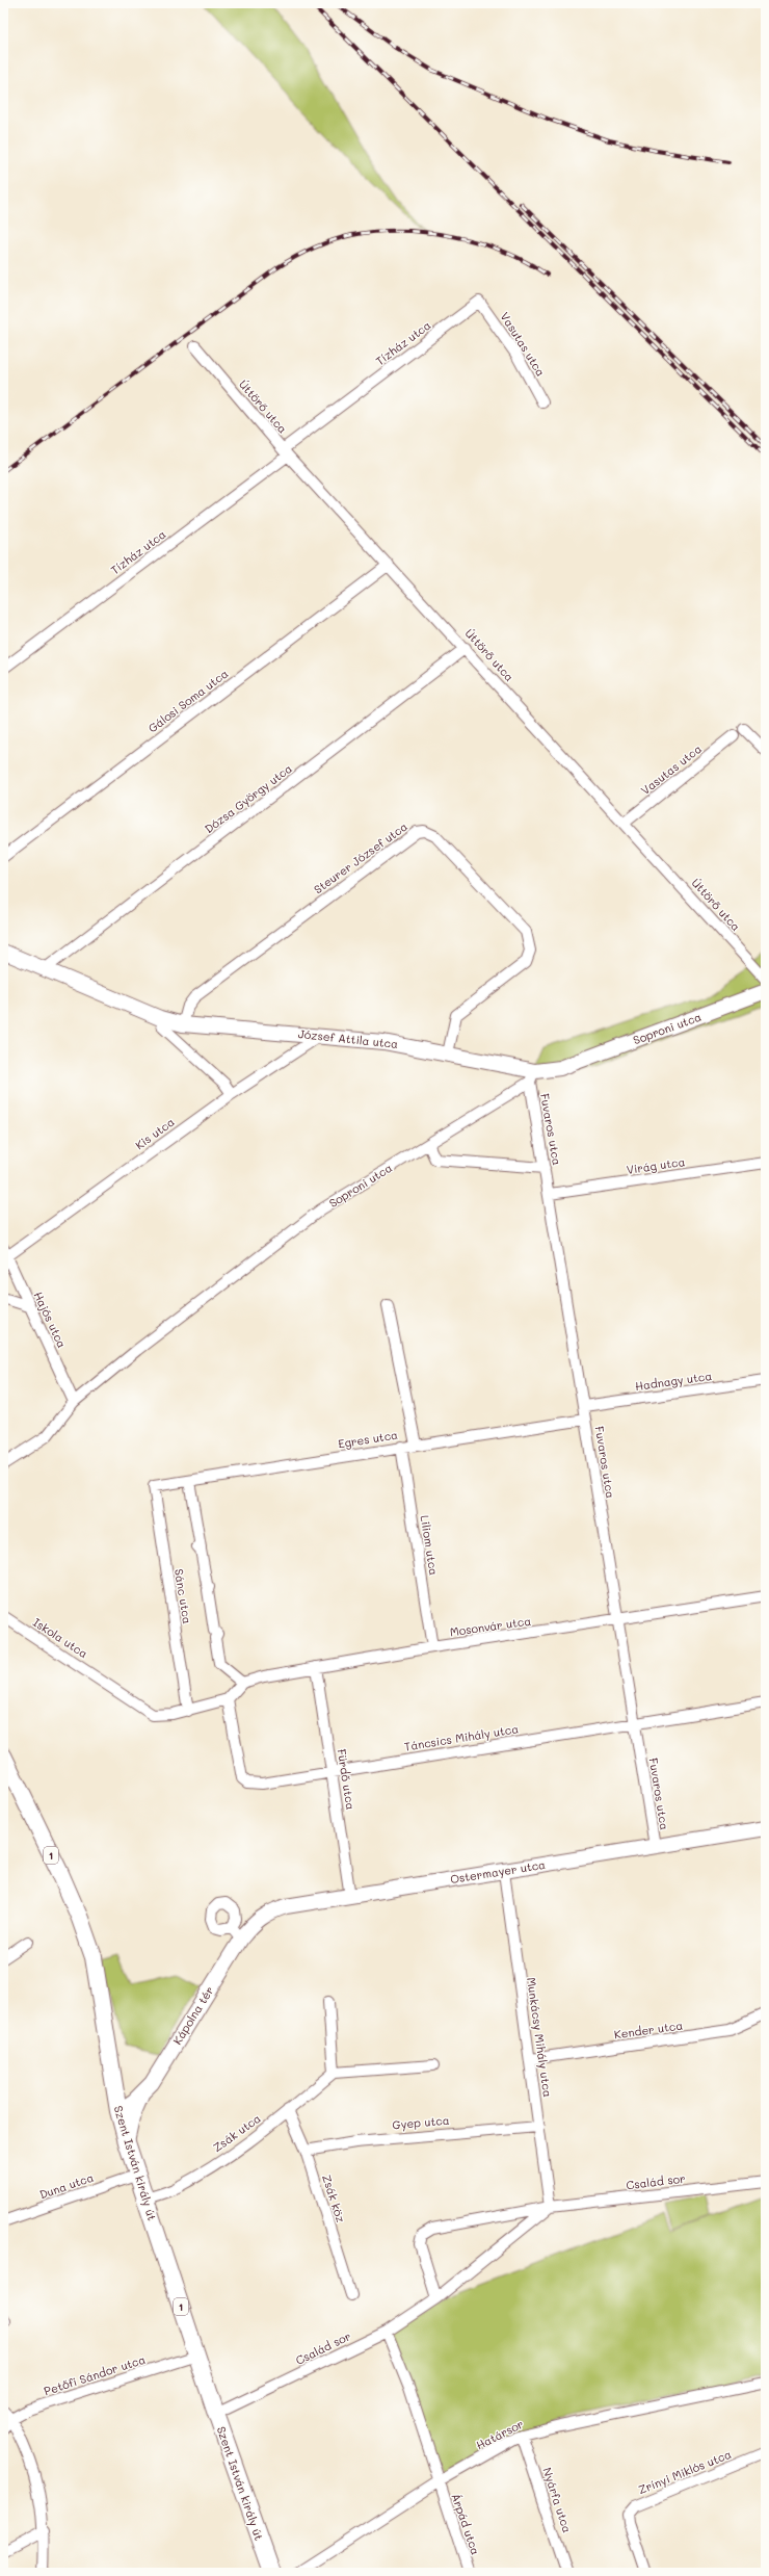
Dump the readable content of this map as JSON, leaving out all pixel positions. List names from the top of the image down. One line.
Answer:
{"streets":{"main road":["1","Szent István király út"],"street":["Tízház utca","Vasutas utca","Úttörő utca","Gálosi Soma utca","Dózsa György utca","Steurer József utca","Soproni utca","József Attila utca","Fuvaros utca","Kis utca","Virág utca","Hajós utca","Hadnagy utca","Egres utca","Liliom utca","Sánc utca","Mosonvár utca","Iskola utca","Táncsics Mihály utca","Fürdő utca","Ostermayer utca","Kápolna tér","Kender utca","Munkácsy Mihály utca","Gyep utca","Zsák utca","Család sor","Duna utca","Zsák köz","Petőfi Sándor utca","Határsor","Zrínyi Miklós utca","Nyárfa utca","Árpád utca"]},"crossings":[["Tízház utca","Vasutas utca"],["Tízház utca","Úttörő utca"],["Vasutas utca","Úttörő utca"],["Úttörő utca","Gálosi Soma utca"],["Úttörő utca","Dózsa György utca"],["Dózsa György utca","József Attila utca"],["Steurer József utca","József Attila utca"],["Soproni utca","József Attila utca"],["Soproni utca","Fuvaros utca"],["Soproni utca","Hajós utca"],["József Attila utca","Fuvaros utca"],["József Attila utca","Kis utca"],["Fuvaros utca","Virág utca"],["Fuvaros utca","Hadnagy utca"],["Fuvaros utca","Egres utca"],["Fuvaros utca","Mosonvár utca"],["Fuvaros utca","Táncsics Mihály utca"],["Fuvaros utca","Ostermayer utca"],["Kis utca","Hajós utca"],["Egres utca","Liliom utca"],["Egres utca","Sánc utca"],["Liliom utca","Mosonvár utca"],["Sánc utca","Iskola utca"],["Mosonvár utca","Fürdő utca"],["Iskola utca","Táncsics Mihály utca"],["Táncsics Mihály utca","Fürdő utca"],["Fürdő utca","Ostermayer utca"],["Ostermayer utca","Kápolna tér"],["Ostermayer utca","Munkácsy Mihály utca"],["Kápolna tér","Szent István király út"],["Kender utca","Munkácsy Mihály utca"],["Munkácsy Mihály utca","Gyep utca"],["Munkácsy Mihály utca","Család sor"],["Gyep utca","Zsák köz"],["Zsák utca","Szent István király út"],["Zsák utca","Zsák köz"],["Szent István király út","Család sor"],["Szent István király út","Duna utca"],["Szent István király út","Petőfi Sándor utca"],["Család sor","Árpád utca"],["Határsor","Nyárfa utca"],["Határsor","Árpád utca"]]}
